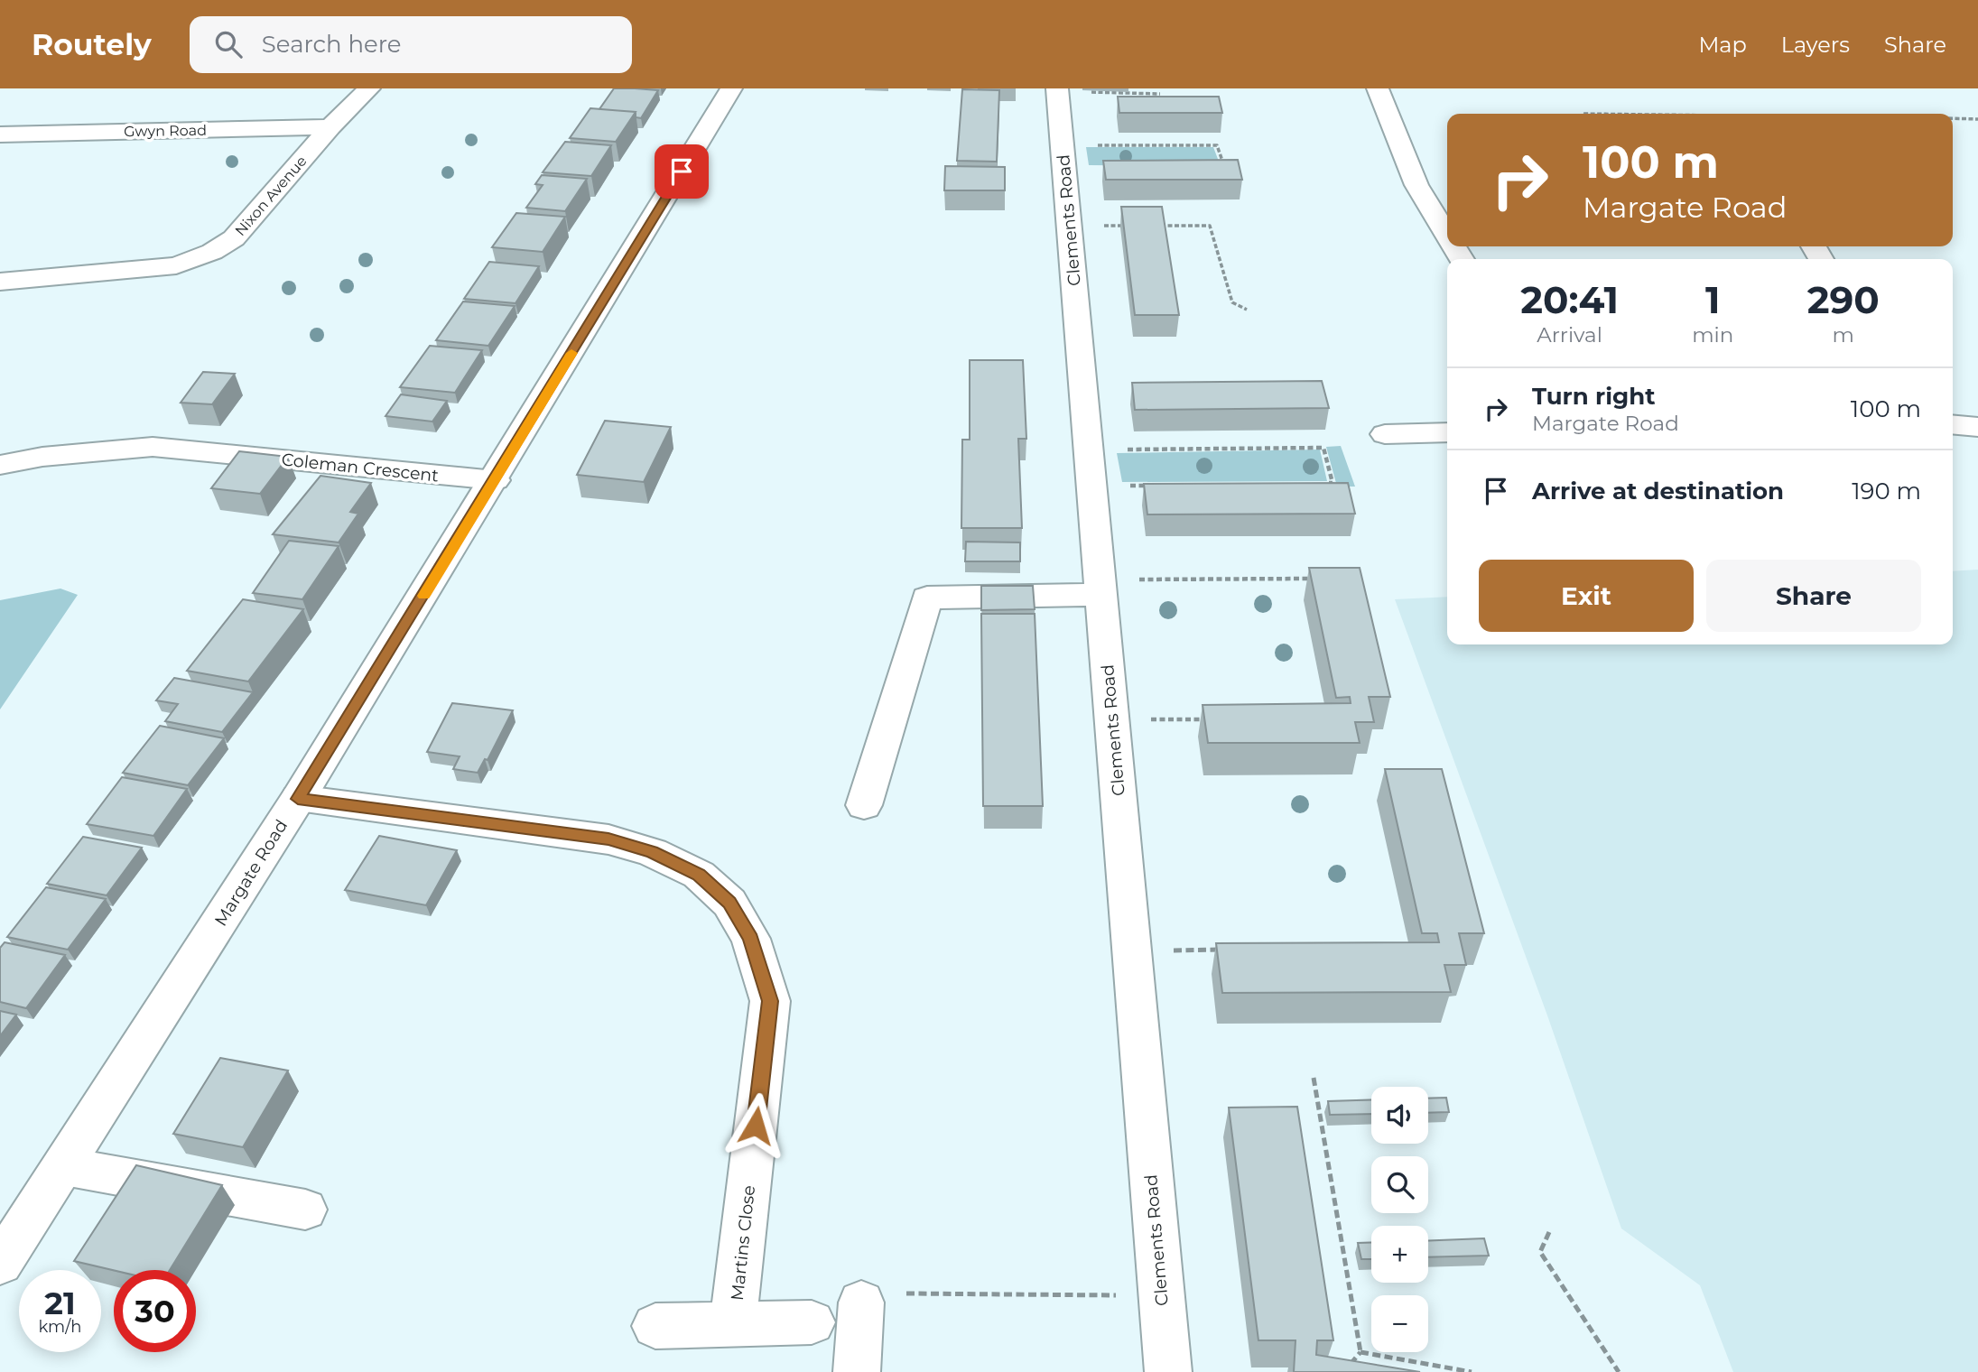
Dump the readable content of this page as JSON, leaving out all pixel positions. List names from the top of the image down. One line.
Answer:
{"streets":{"street":["Gwyn Road","Nixon Avenue","Clements Road","Coleman Crescent","Margate Road","Martins Close"]},"crossings":[["Gwyn Road","Nixon Avenue"],["Coleman Crescent","Margate Road"],["Margate Road","Martins Close"]],"page":{"header":"Routely","search":"Search here","nav":["Map","Layers","Share"],"turn":["100 m","Margate Road"],"eta":["20:41","Arrival","1","min","290","m"],"list":[{"name":"Turn right","note":"Margate Road","value":"100 m"},{"name":"Arrive at destination","value":"190 m"}],"buttons":["Exit","Share"],"map_buttons":["+","−"],"speed":"21 km/h","limit":"30"}}
